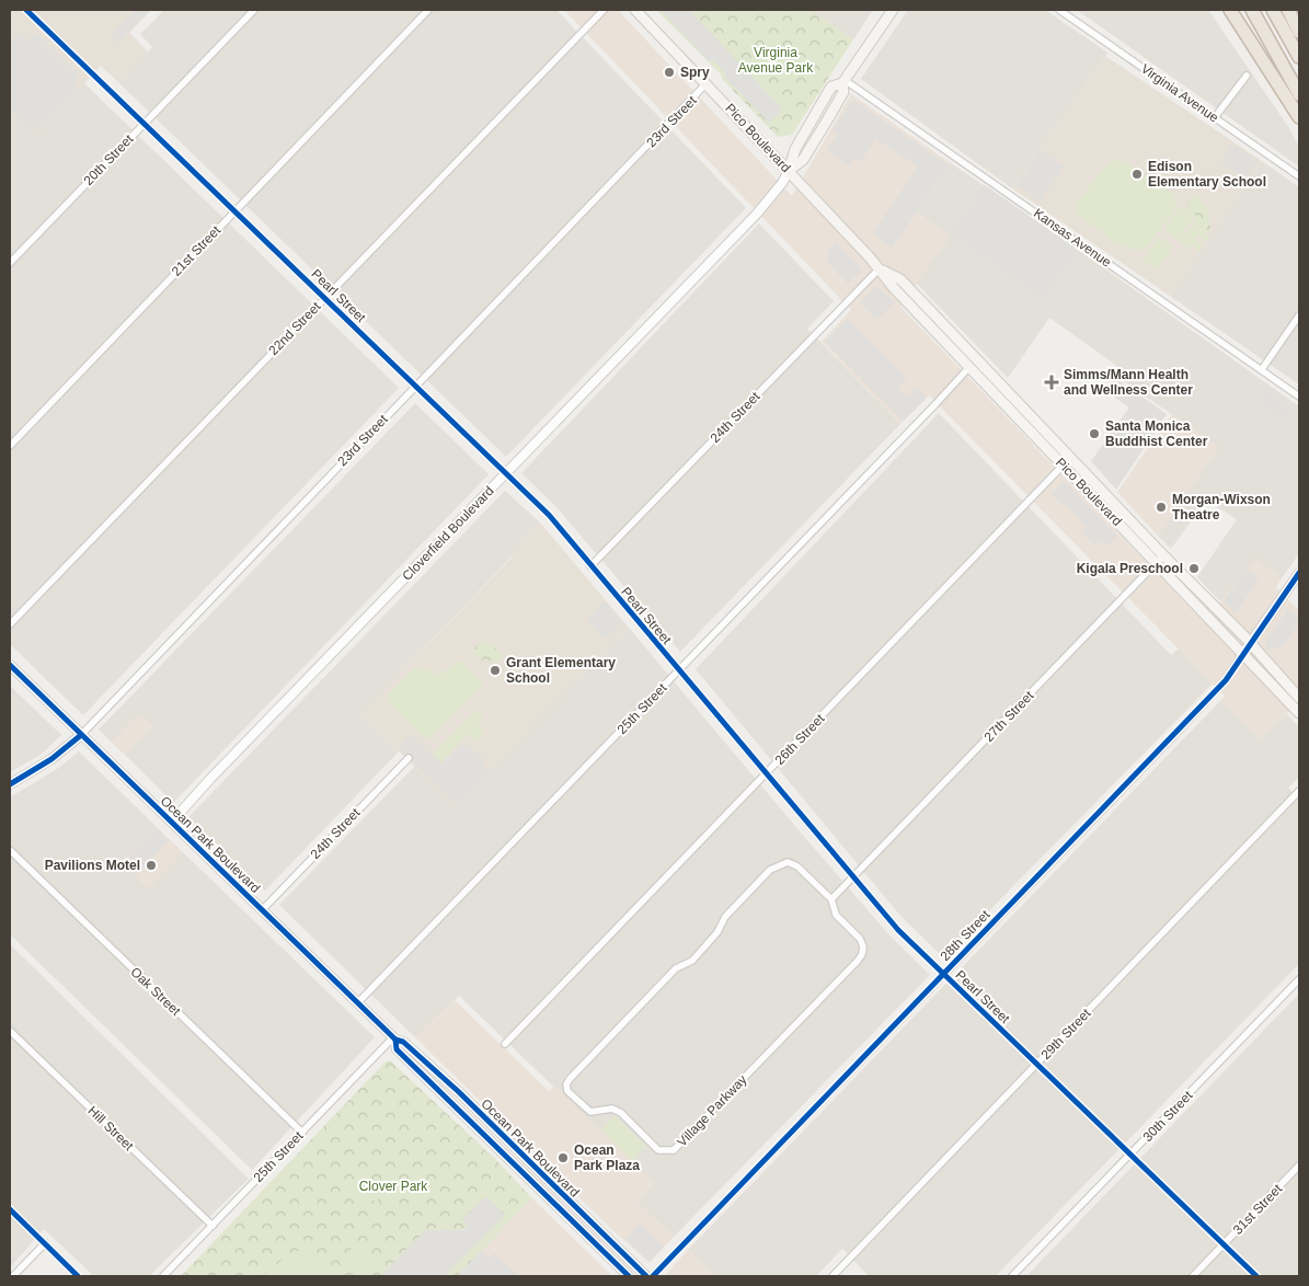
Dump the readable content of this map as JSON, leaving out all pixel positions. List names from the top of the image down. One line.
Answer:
{"streets":{"main road":["Pico Boulevard","Cloverfield Boulevard"],"street":["Virginia Avenue","23rd Street","20th Street","Kansas Avenue","21st Street","Pearl Street","22nd Street","24th Street","25th Street","27th Street","26th Street","Ocean Park Boulevard","28th Street","Oak Street","29th Street","Village Parkway","30th Street","Hill Street","31st Street"]},"crossings":[["23rd Street","Pico Boulevard"],["23rd Street","Pearl Street"],["23rd Street","Ocean Park Boulevard"],["Pico Boulevard","24th Street"],["Pico Boulevard","Cloverfield Boulevard"],["Pico Boulevard","25th Street"],["Pico Boulevard","27th Street"],["Pico Boulevard","26th Street"],["Pico Boulevard","28th Street"],["20th Street","Pearl Street"],["Kansas Avenue","Cloverfield Boulevard"],["21st Street","Pearl Street"],["Pearl Street","22nd Street"],["Pearl Street","24th Street"],["Pearl Street","Cloverfield Boulevard"],["Pearl Street","25th Street"],["Pearl Street","27th Street"],["Pearl Street","26th Street"],["Pearl Street","28th Street"],["Pearl Street","29th Street"],["Pearl Street","30th Street"],["Pearl Street","31st Street"],["24th Street","Ocean Park Boulevard"],["Cloverfield Boulevard","Ocean Park Boulevard"],["25th Street","Ocean Park Boulevard"],["25th Street","Oak Street"],["25th Street","Hill Street"],["27th Street","Village Parkway"]],"parks":["Virginia Avenue Park","Clover Park"],"places":{"other":["Spry","Edison Elementary School","Santa Monica Buddhist Center","Morgan-Wixson Theatre","Kigala Preschool","Grant Elementary School","Pavilions Motel","Ocean Park Plaza"],"health":["Simms/Mann Health and Wellness Center"]}}
